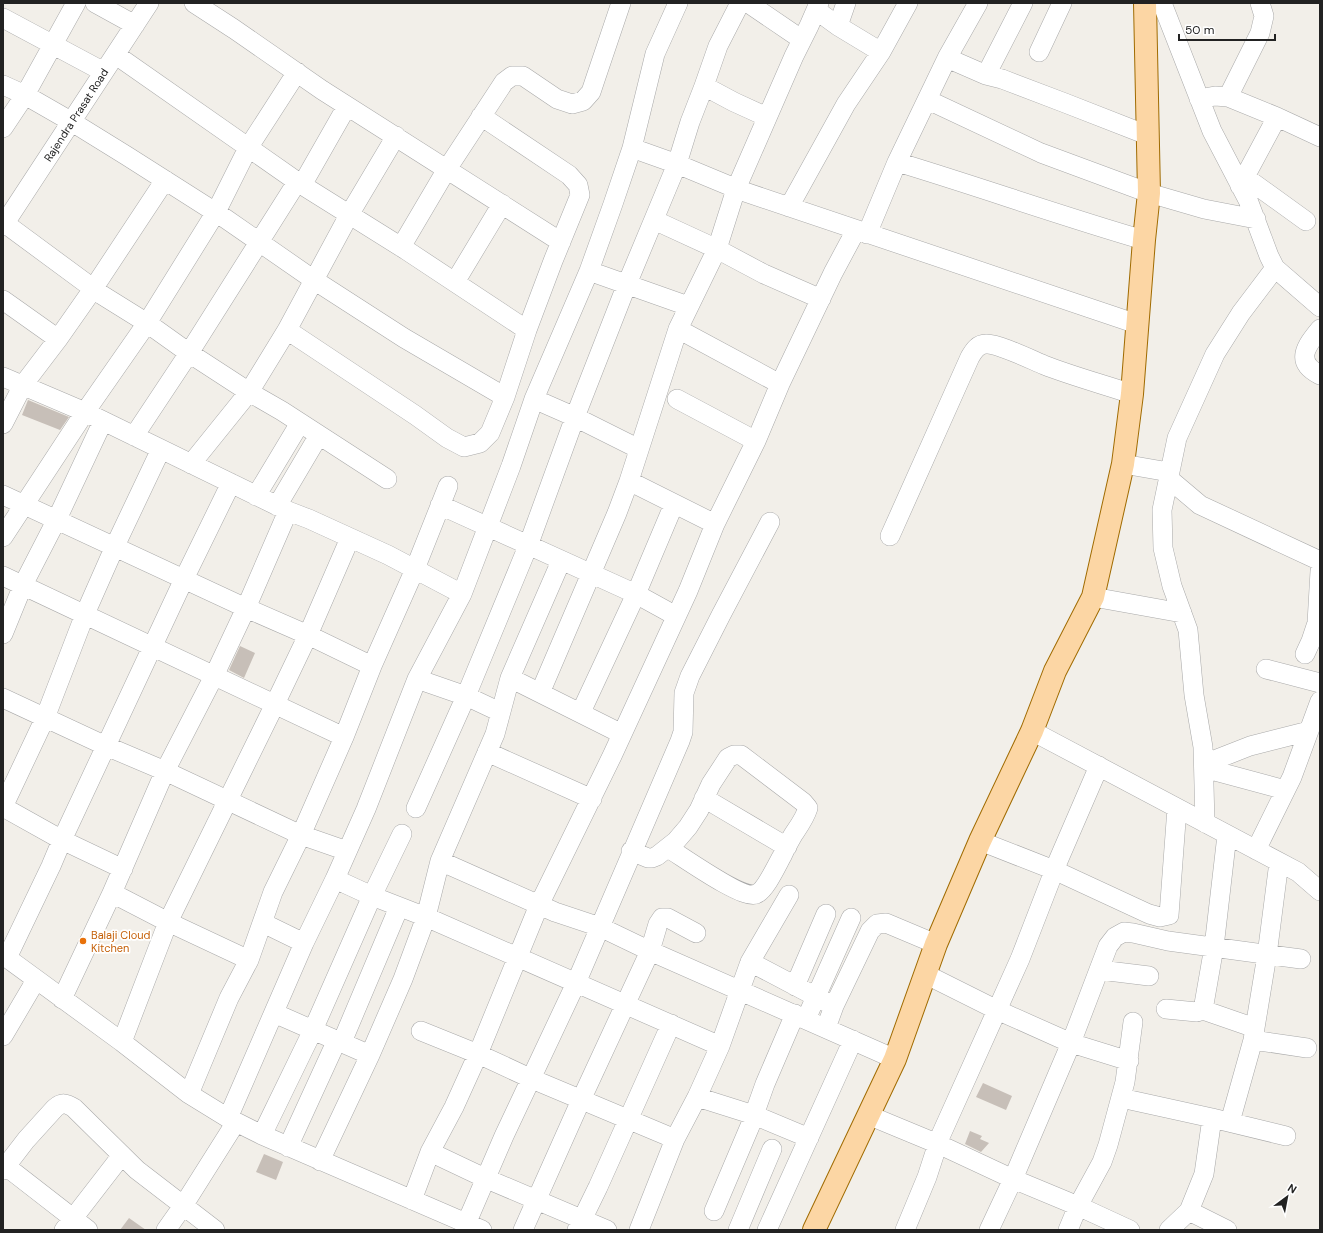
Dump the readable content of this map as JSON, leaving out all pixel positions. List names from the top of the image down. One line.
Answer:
{"streets":{"street":["Rajendra Prasat Road"]},"places":["Balaji Cloud Kitchen"],"scale_bar":"50 m","north":"top right"}
